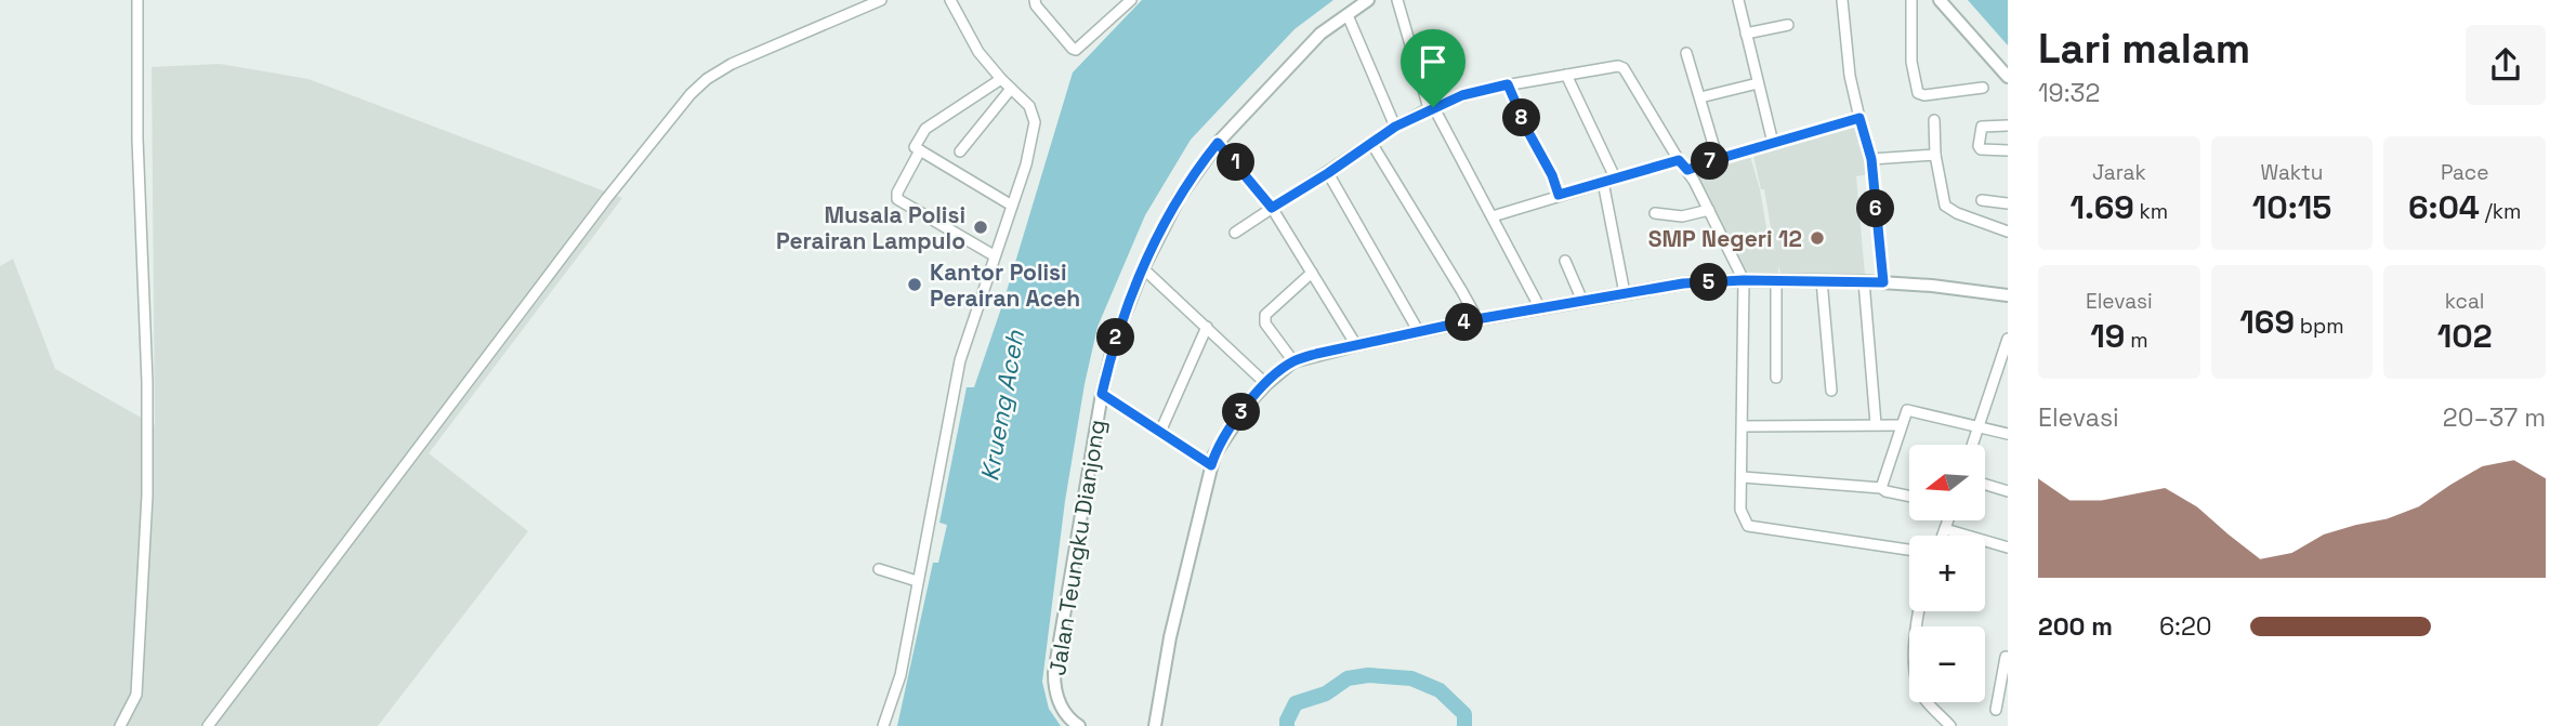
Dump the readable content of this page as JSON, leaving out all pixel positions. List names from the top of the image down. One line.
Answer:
{"streets":{"street":["Jalan Teungku Dianjong"]},"water":["Krueng Aceh"],"places":["Musala Polisi Perairan Lampulo","SMP Negeri 12","Kantor Polisi Perairan Aceh"],"north":"left","page":{"heading":["Lari malam","19:32"],"pins":["8","7","1","6","5","4","2","3"],"stats":[["Jarak","1.69 km"],["Waktu","10:15"],["Pace","6:04 /km"],["Elevasi","19 m"],["169 bpm"],["kcal","102"]],"chart":["Elevasi","20–37 m"],"map_buttons":["+","−"],"list":[{"name":"200 m","note":"6:20"}]}}
